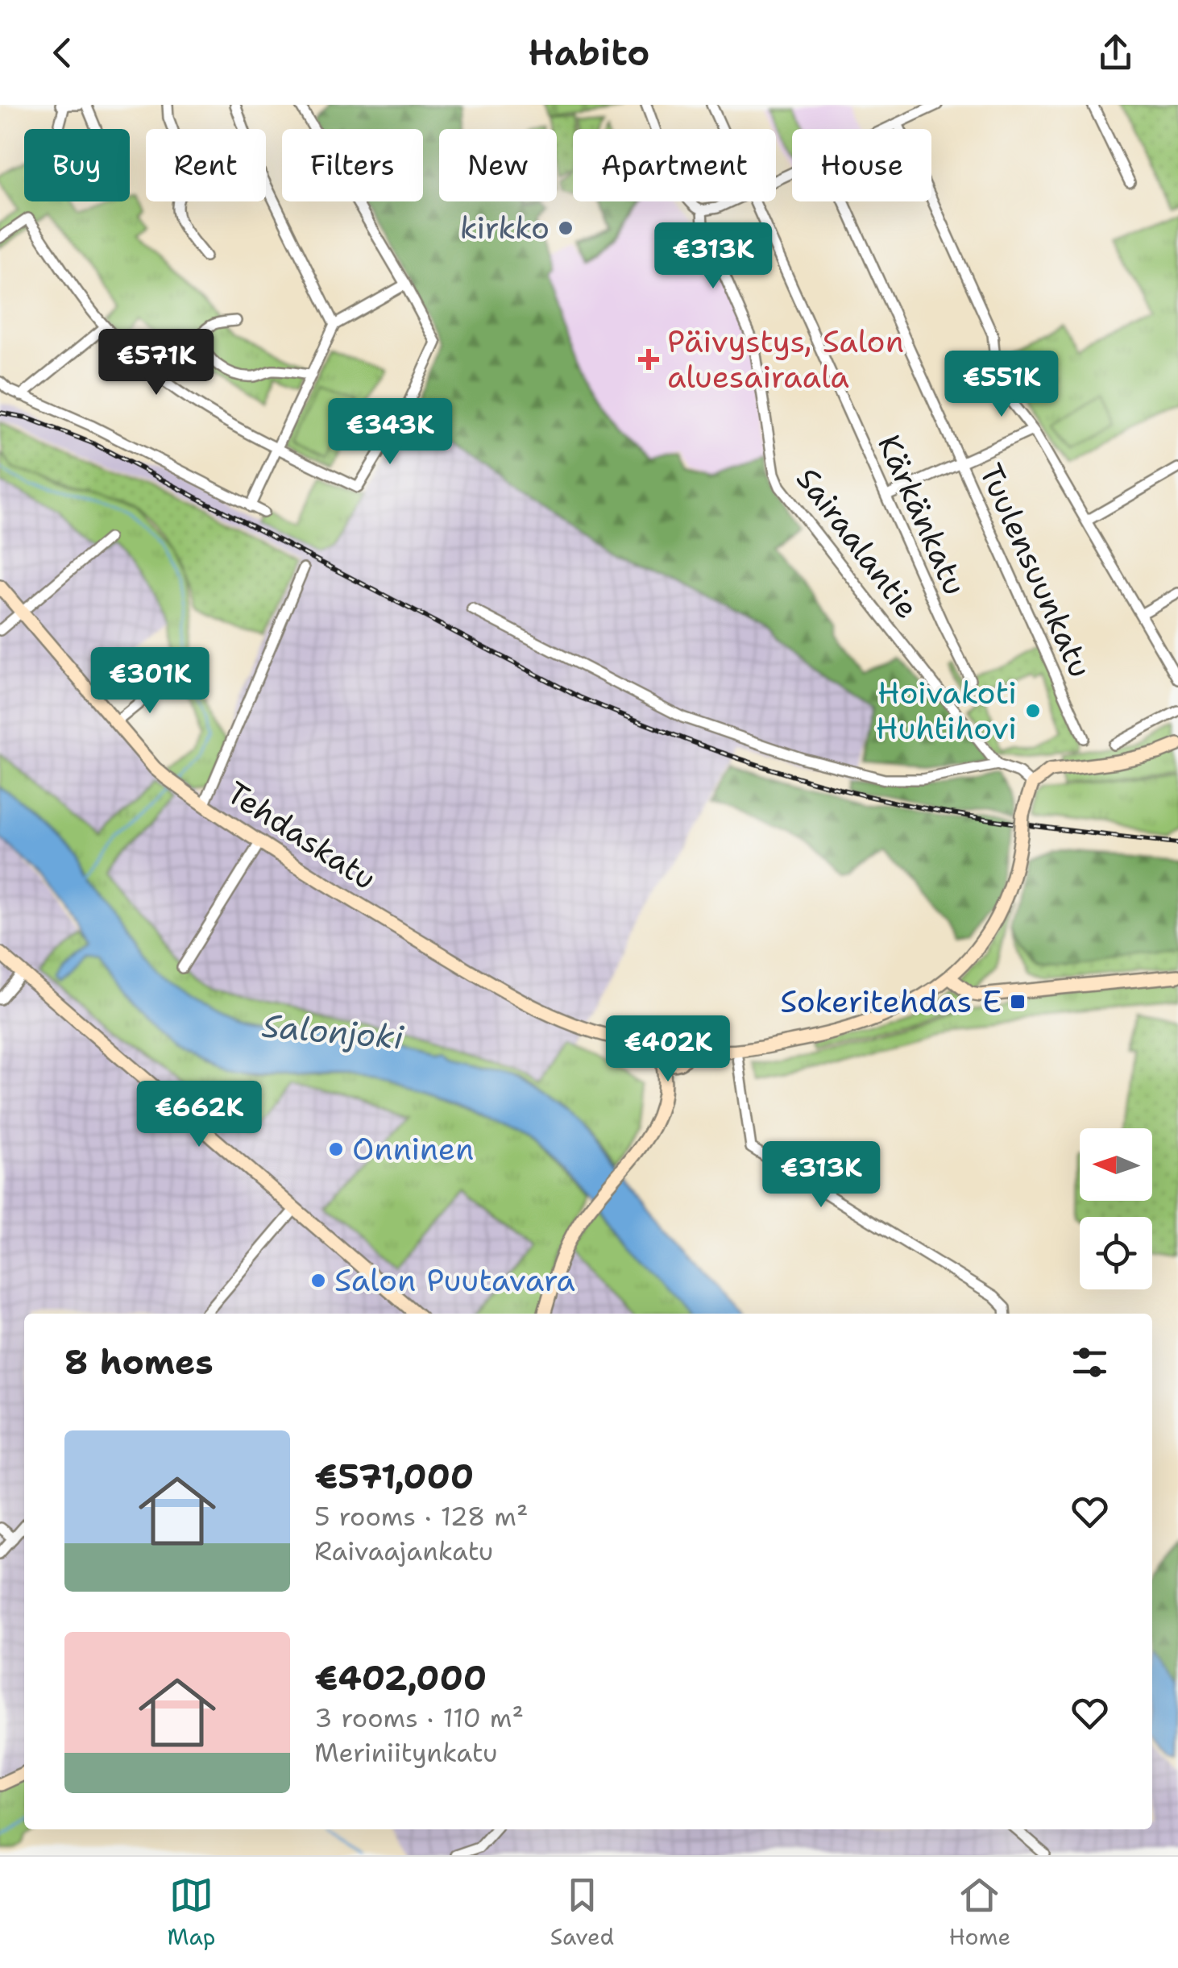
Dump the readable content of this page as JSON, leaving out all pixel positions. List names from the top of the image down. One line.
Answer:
{"streets":{"street":["Kärkänkatu","Sairaalantie","Tuulensuunkatu","Tehdaskatu"]},"water":["Salonjoki"],"places":{"other":["kirkko","Hoivakoti Huhtihovi","Onninen","Salon Puutavara"],"health":["Päivystys, Salon aluesairaala"],"transit":["Sokeritehdas E"]},"north":"left","page":{"header":"Habito","chip":["Buy","Rent","Filters","New","Apartment","House"],"price":["€313K","€571K","€551K","€343K","€301K","€402K","€662K","€313K"],"heading":"8 homes","list":[{"name":"€571,000","note":"5 rooms · 128 m² · Raivaajankatu"},{"name":"€402,000","note":"3 rooms · 110 m² · Meriniitynkatu"}],"tabs":["Map","Saved","Home"]}}
